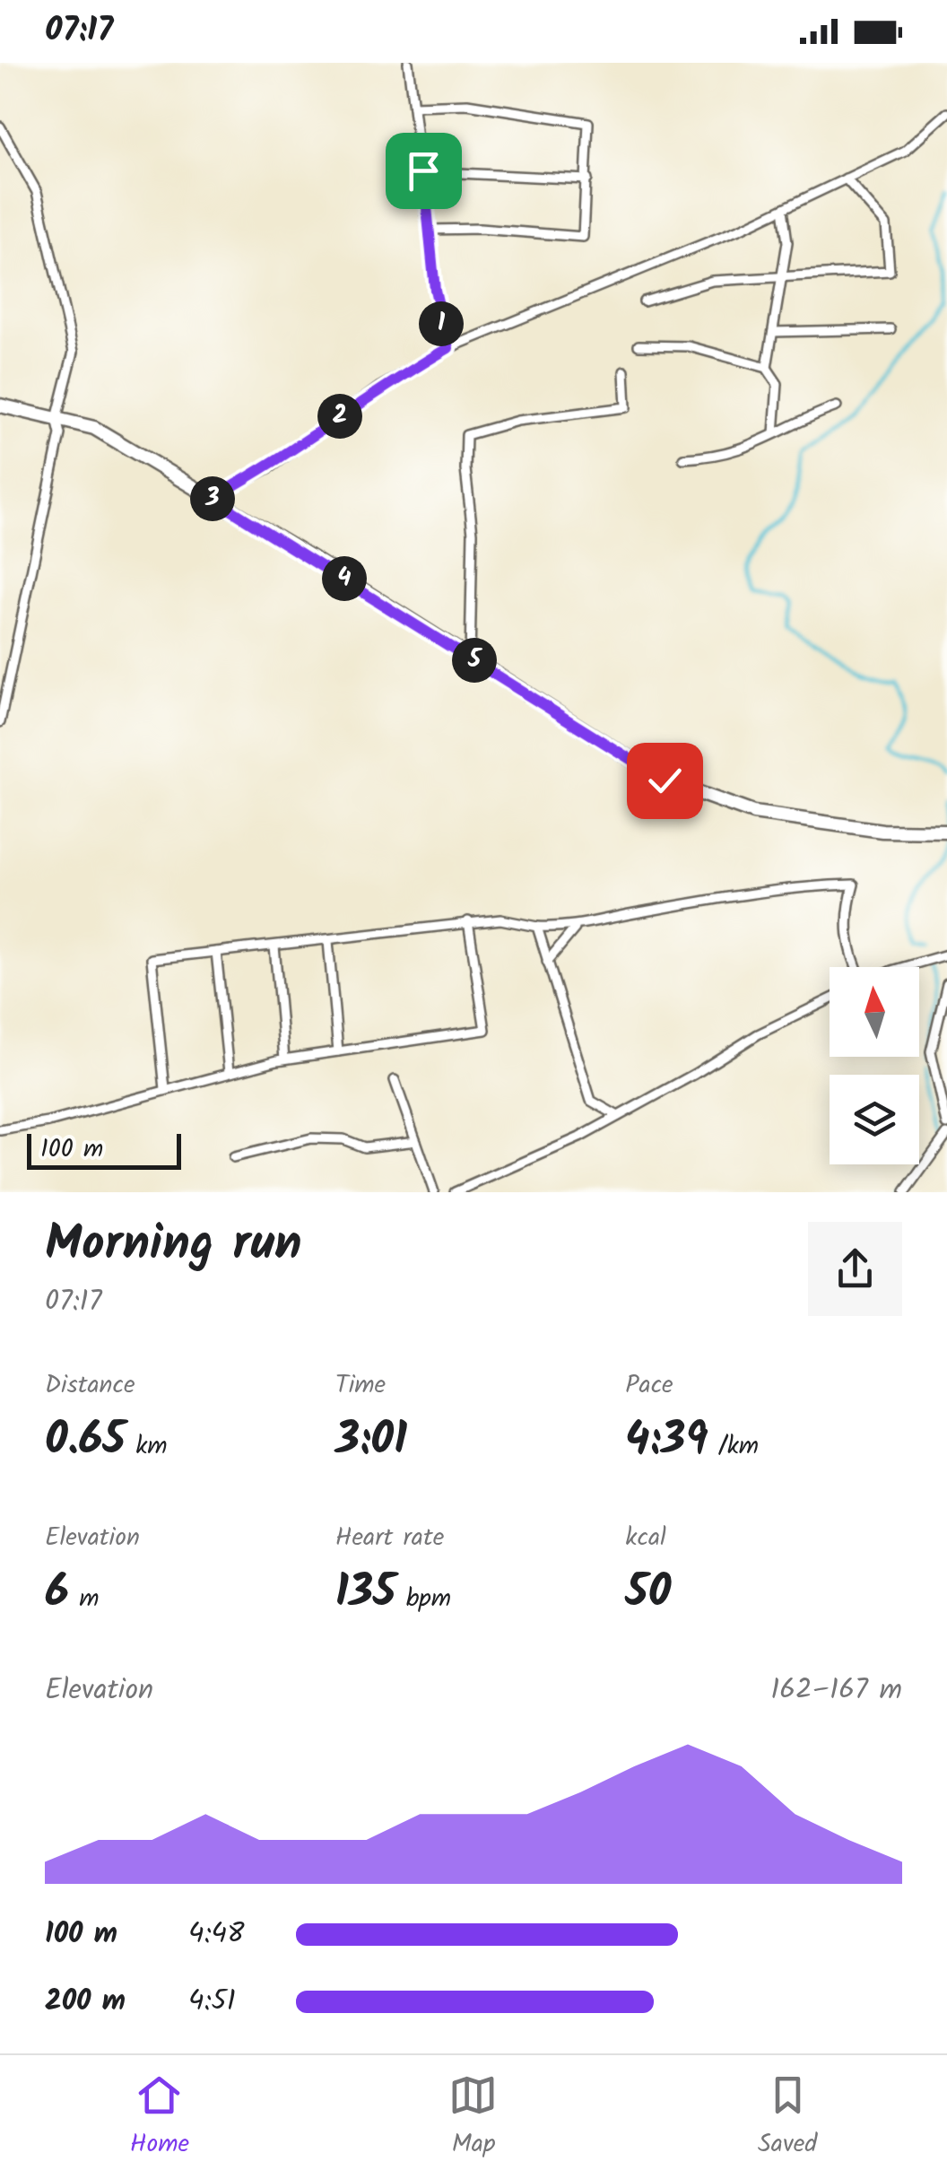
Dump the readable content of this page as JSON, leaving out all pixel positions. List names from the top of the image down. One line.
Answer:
{"scale_bar":"100 m","north":"top","page":{"status":"07:17","pins":["1","2","3","4","5"],"scale":"100 m","heading":["Morning run","07:17"],"stats":[["Distance","0.65 km"],["Time","3:01"],["Pace","4:39 /km"],["Elevation","6 m"],["Heart rate","135 bpm"],["kcal","50"]],"chart":["Elevation","162–167 m"],"list":[{"name":"100 m","note":"4:48"},{"name":"200 m","note":"4:51"}],"tabs":["Home","Map","Saved"]}}
